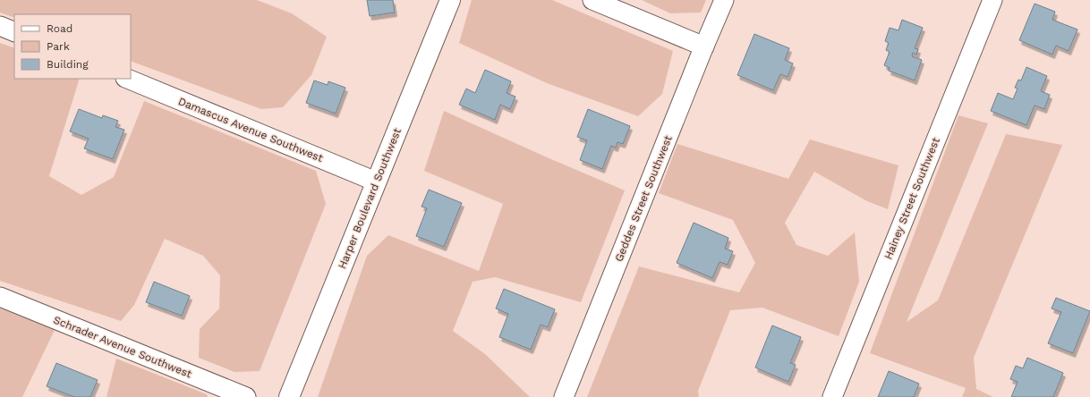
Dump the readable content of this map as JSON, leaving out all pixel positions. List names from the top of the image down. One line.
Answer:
{"streets":{"street":["Damascus Avenue Southwest","Harper Boulevard Southwest","Geddes Street Southwest","Hainey Street Southwest","Schrader Avenue Southwest"]},"crossings":[["Damascus Avenue Southwest","Harper Boulevard Southwest"]],"legend":["Road","Park","Building"]}
